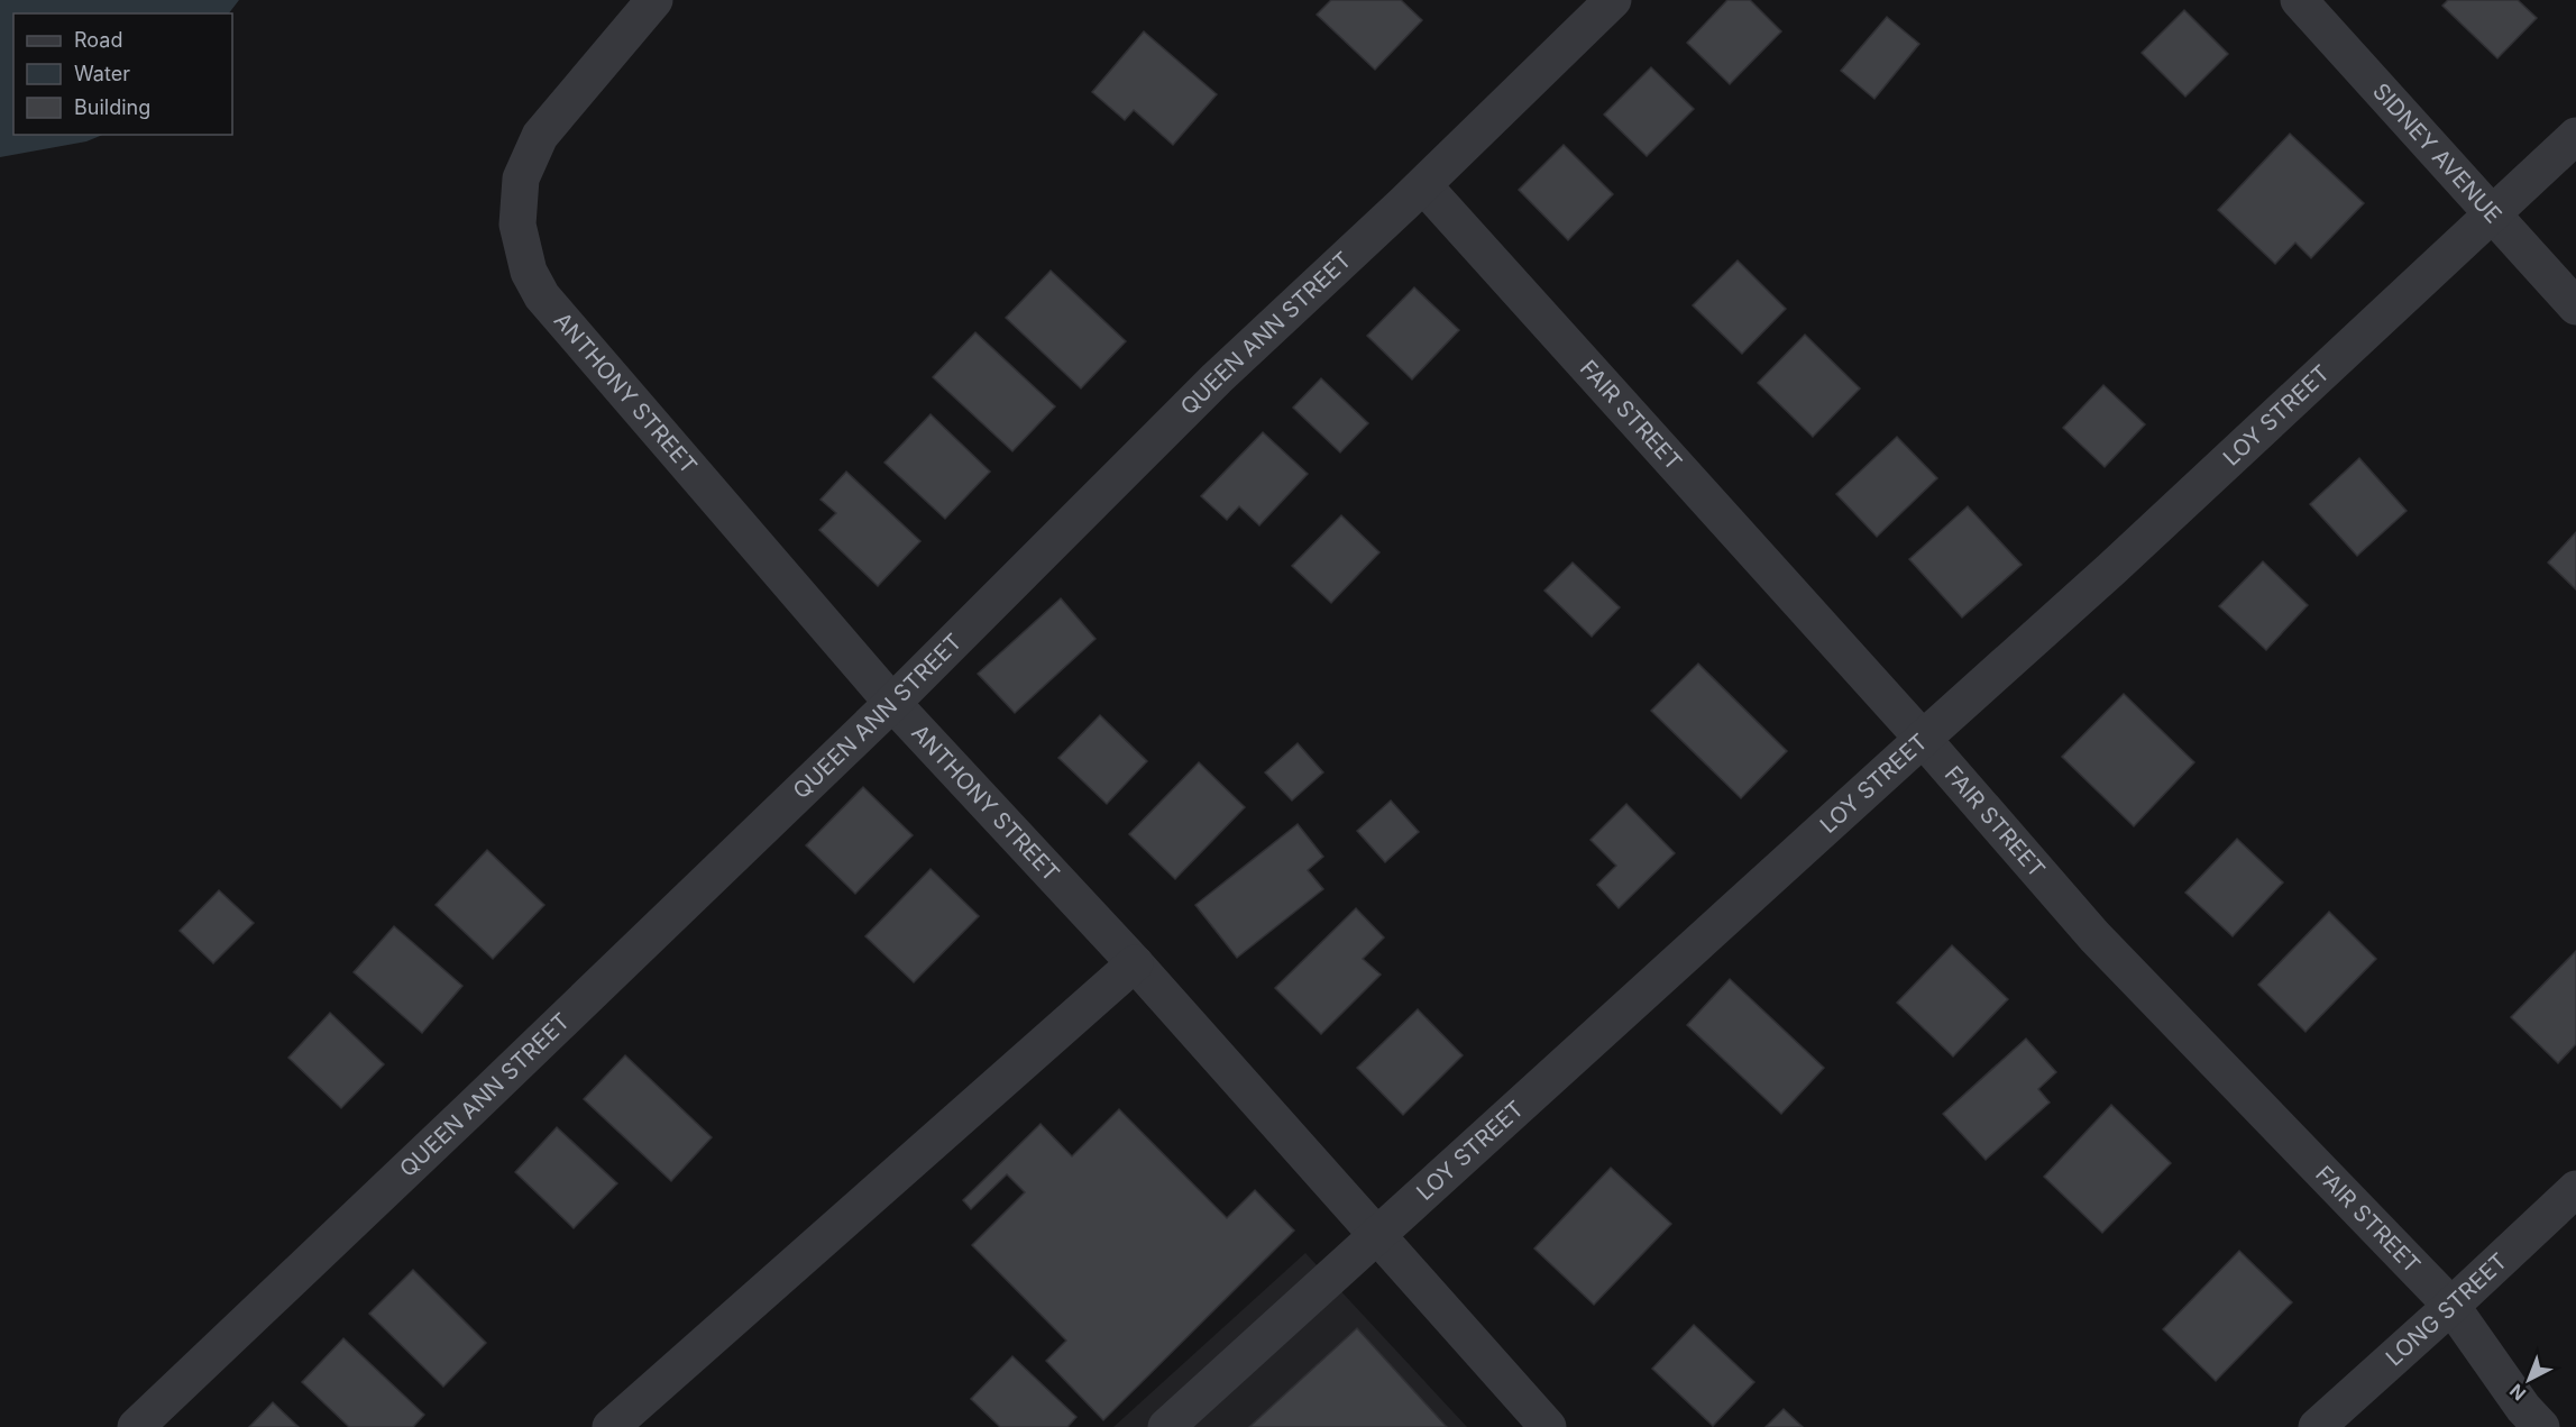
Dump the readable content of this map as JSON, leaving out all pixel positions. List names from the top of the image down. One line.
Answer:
{"streets":{"street":["SIDNEY AVENUE","QUEEN ANN STREET","ANTHONY STREET","FAIR STREET","LOY STREET","LONG STREET"]},"crossings":[["SIDNEY AVENUE","LOY STREET"],["QUEEN ANN STREET","ANTHONY STREET"],["QUEEN ANN STREET","FAIR STREET"],["ANTHONY STREET","LOY STREET"],["FAIR STREET","LOY STREET"],["FAIR STREET","LONG STREET"]],"legend":["Road","Water","Building"],"north":"bottom left"}
